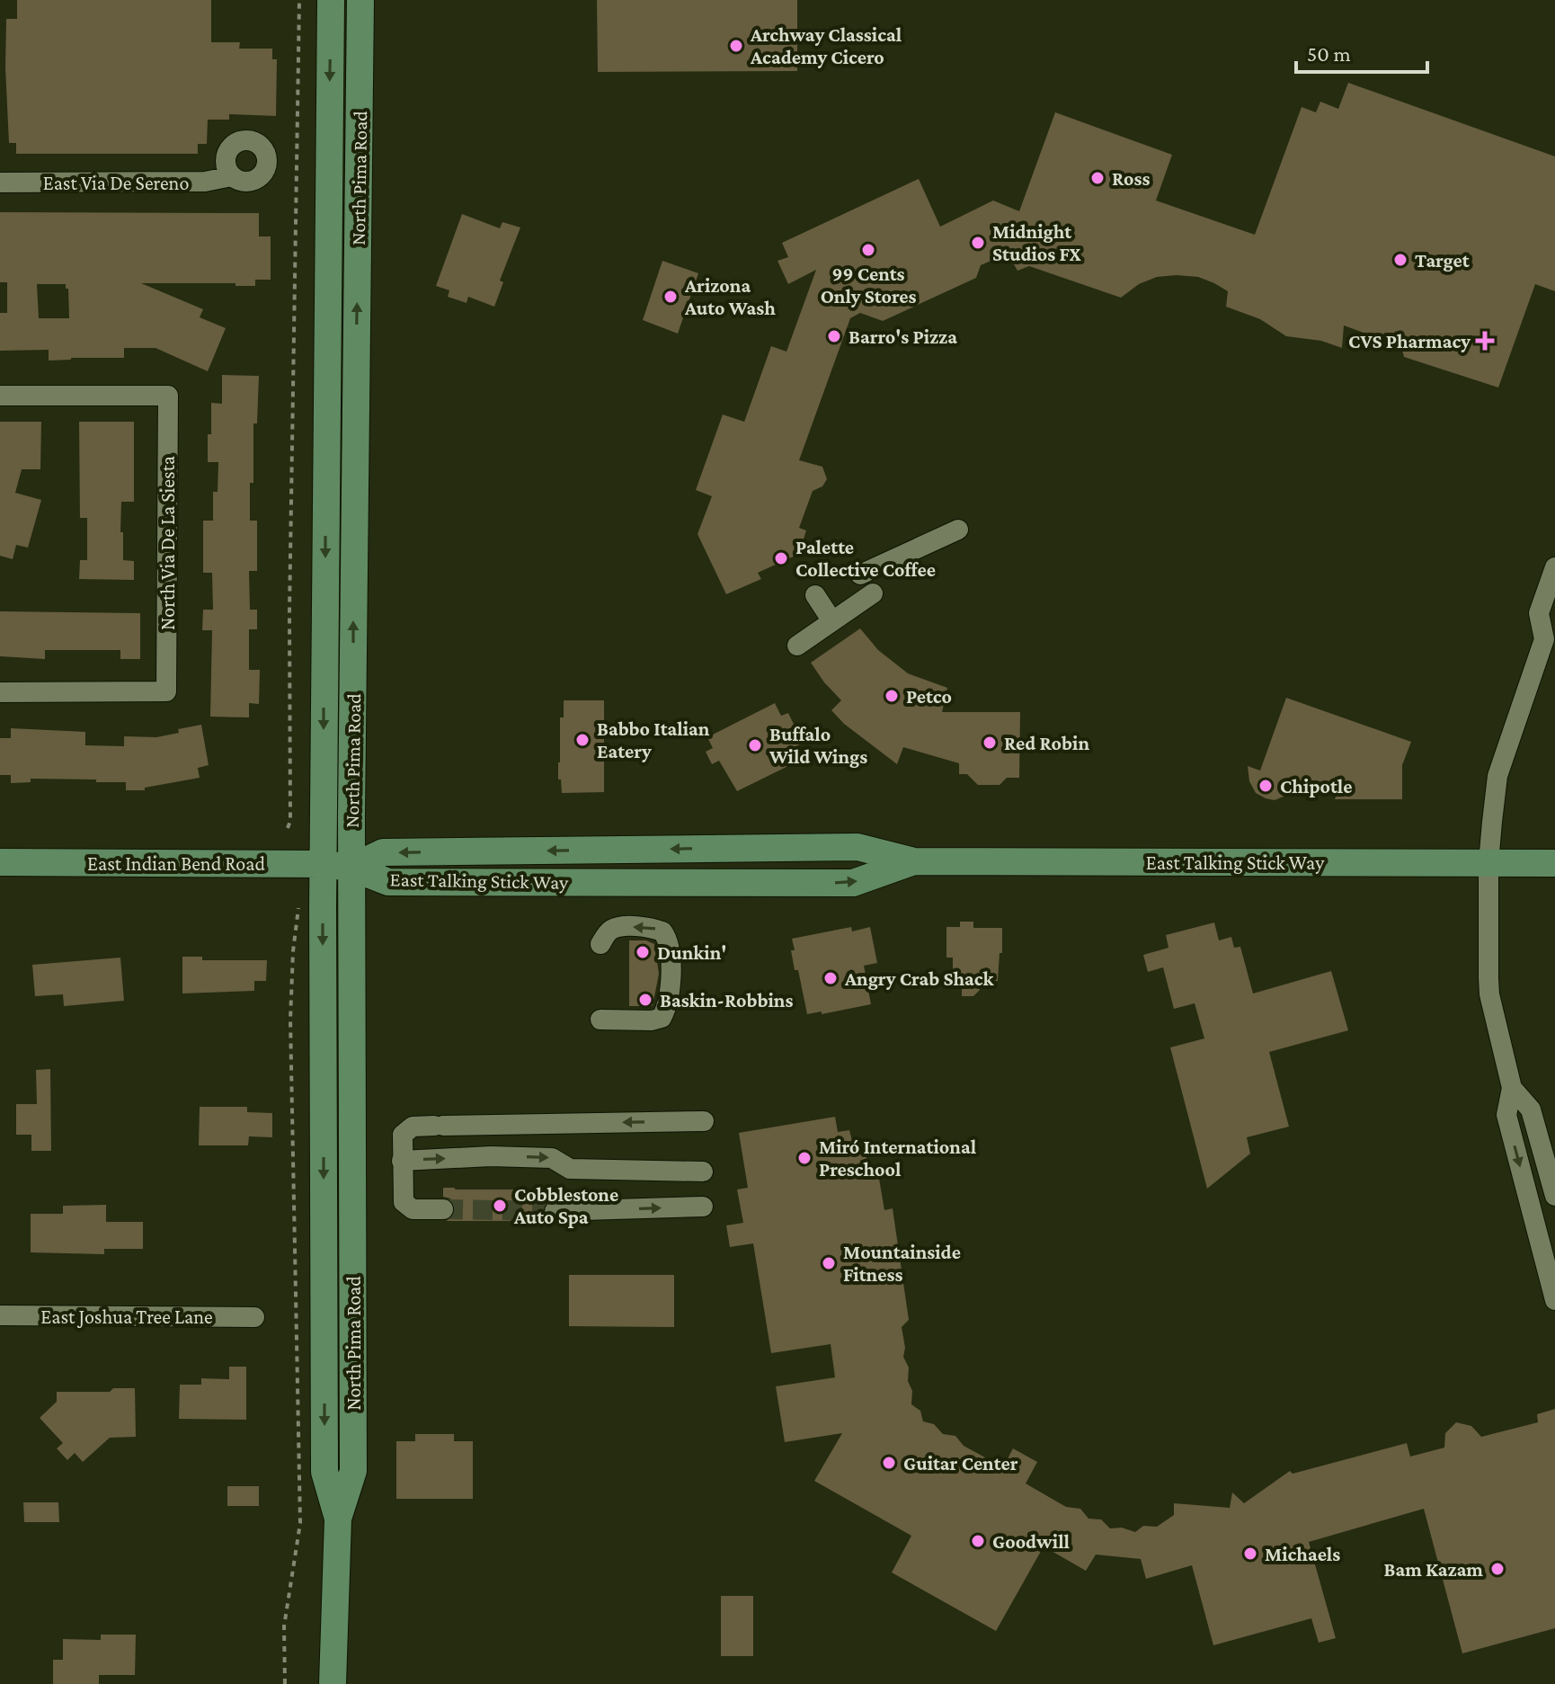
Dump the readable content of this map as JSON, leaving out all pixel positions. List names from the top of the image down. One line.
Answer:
{"streets":{"main road":["North Pima Road","East Talking Stick Way","East Indian Bend Road"],"street":["East Via De Sereno","North Via De La Siesta","East Joshua Tree Lane"]},"crossings":[["North Pima Road","East Talking Stick Way"],["North Pima Road","East Indian Bend Road"],["East Talking Stick Way","East Indian Bend Road"]],"places":{"other":["Archway Classical Academy Cicero","Ross","Midnight Studios FX","99 Cents Only Stores","Target","Arizona Auto Wash","Barro's Pizza","Palette Collective Coffee","Petco","Babbo Italian Eatery","Red Robin","Buffalo Wild Wings","Chipotle","Dunkin'","Angry Crab Shack","Baskin-Robbins","Miró International Preschool","Cobblestone Auto Spa","Mountainside Fitness","Guitar Center","Goodwill","Michaels","Bam Kazam"],"health":["CVS Pharmacy"]},"scale_bar":"50 m"}
